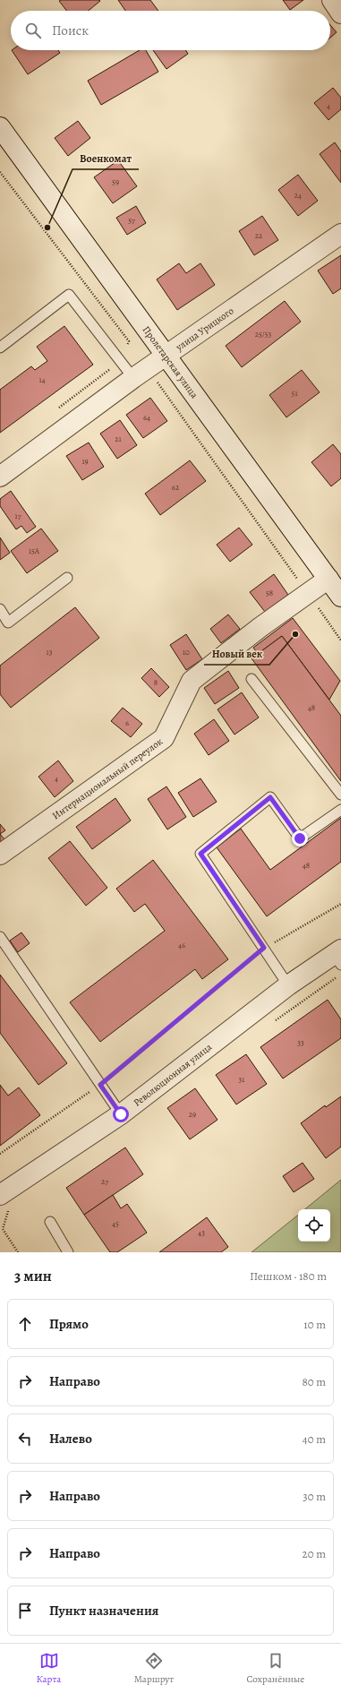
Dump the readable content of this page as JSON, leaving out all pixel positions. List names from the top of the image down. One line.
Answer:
{"streets":{"street":["улица Урицкого","Пролетарская улица","Интернациональный переулок","Революционная улица"]},"crossings":[["улица Урицкого","Пролетарская улица"],["Пролетарская улица","Интернациональный переулок"]],"places":["Военкомат","Новый век"],"house_numbers":["4","59","24","57","22","25/53","14","51","64","21","19","62","17","15А","58","13","10","8","48","6","4","48","46","33","31","29","27","45","43"],"page":{"search":"Поиск","heading":["3 мин","Пешком · 180 m"],"list":[["Прямо","10 m"],["Направо","80 m"],["Налево","40 m"],["Направо","30 m"],["Направо","20 m"],"Пункт назначения"],"nav":["Карта","Маршрут","Сохранённые"]}}
